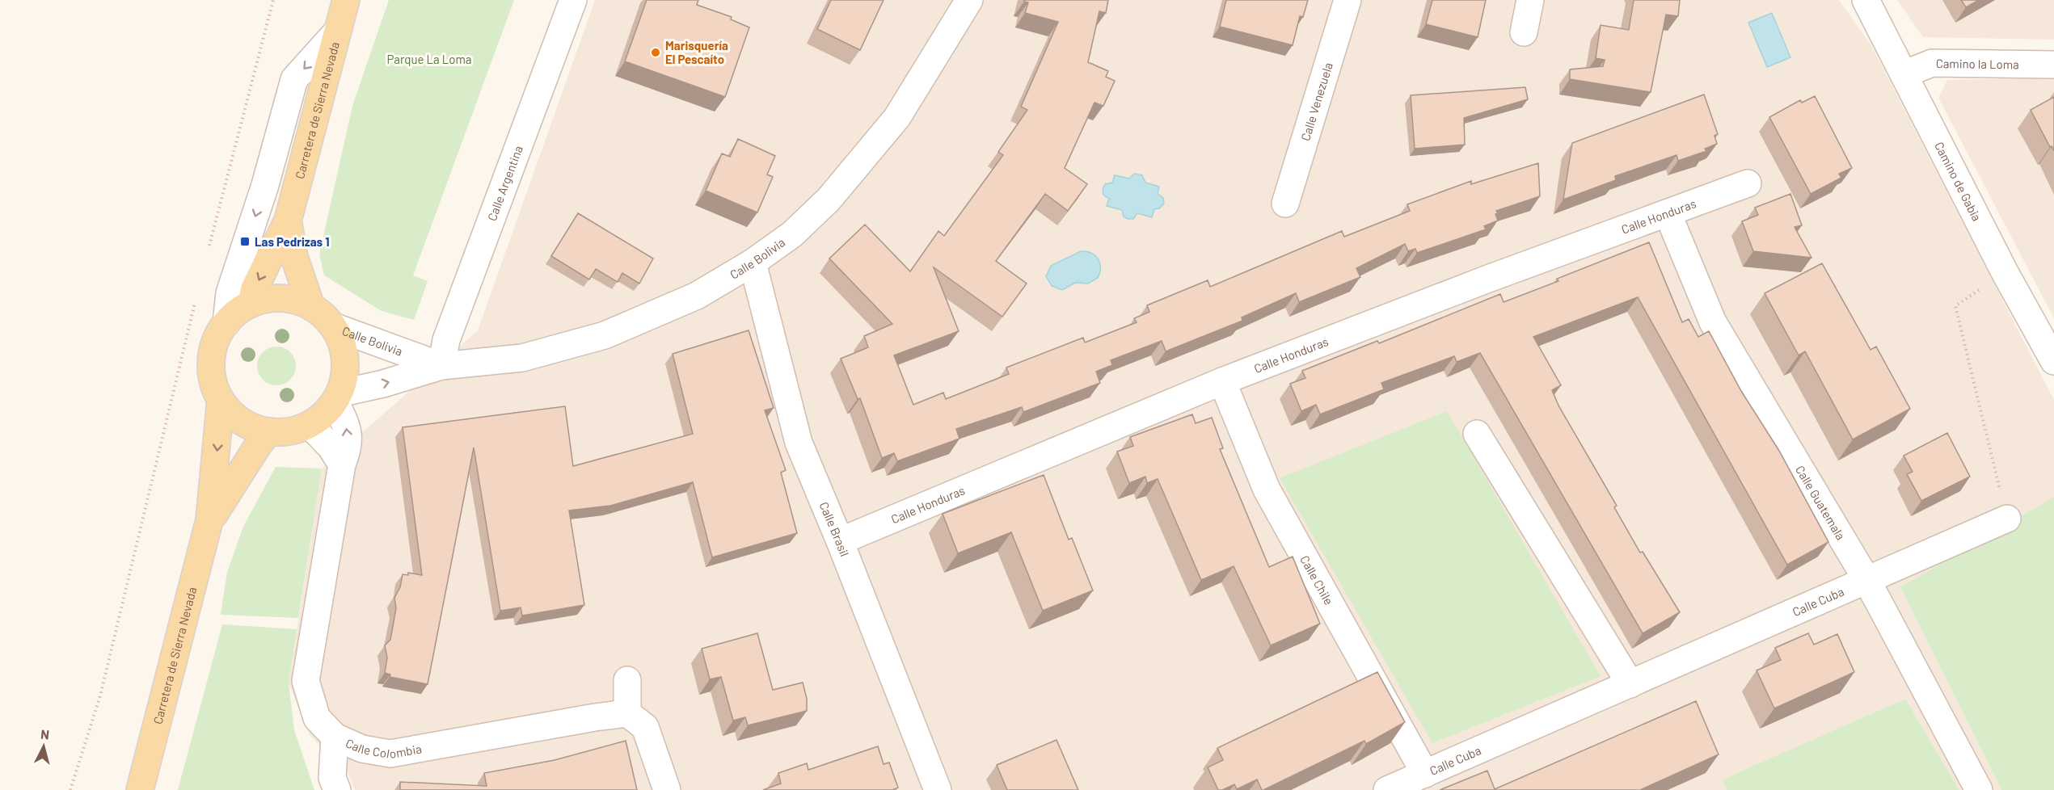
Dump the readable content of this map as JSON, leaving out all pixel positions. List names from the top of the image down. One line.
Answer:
{"streets":{"main road":["Carretera de Sierra Nevada"],"street":["Camino la Loma","Calle Venezuela","Camino de Gabia","Calle Argentina","Calle Honduras","Calle Bolivia","Calle Guatemala","Calle Brasil","Calle Chile","Calle Cuba","Calle Colombia"]},"crossings":[["Camino la Loma","Camino de Gabia"],["Carretera de Sierra Nevada","Calle Bolivia"],["Carretera de Sierra Nevada","Calle Colombia"],["Calle Argentina","Calle Bolivia"],["Calle Honduras","Calle Guatemala"],["Calle Honduras","Calle Brasil"],["Calle Honduras","Calle Chile"],["Calle Bolivia","Calle Brasil"],["Calle Bolivia","Calle Colombia"],["Calle Guatemala","Calle Cuba"],["Calle Chile","Calle Cuba"]],"parks":["Parque La Loma"],"places":{"other":["Marisquería El Pescaíto"],"transit":["Las Pedrizas 1"]},"north":"top"}
